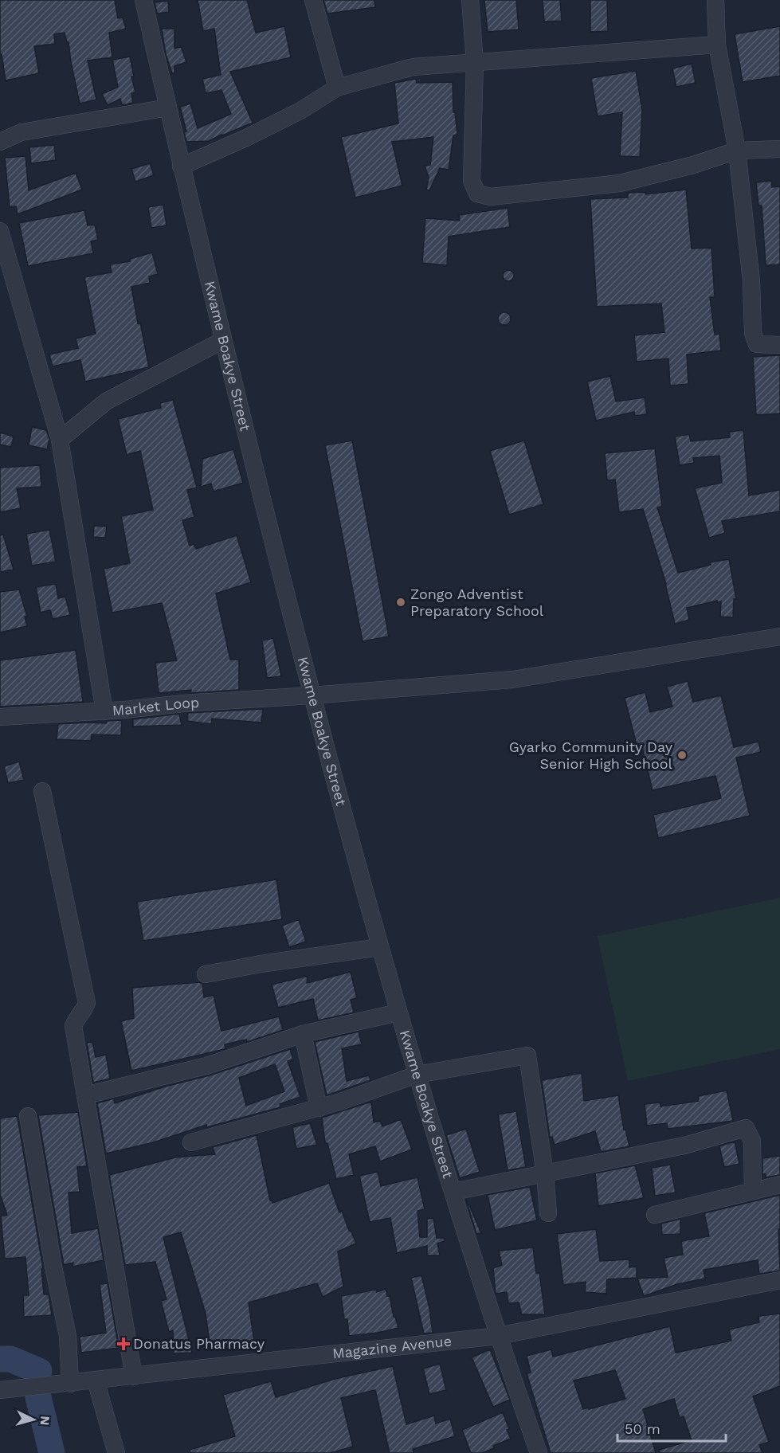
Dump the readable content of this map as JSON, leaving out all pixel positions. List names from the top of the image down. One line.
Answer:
{"streets":{"street":["Kwame Boakye Street","Market Loop","Magazine Avenue"]},"crossings":[["Kwame Boakye Street","Market Loop"],["Kwame Boakye Street","Magazine Avenue"]],"places":{"other":["Zongo Adventist Preparatory School","Gyarko Community Day Senior High School"],"health":["Donatus Pharmacy"]},"scale_bar":"50 m","north":"right"}
